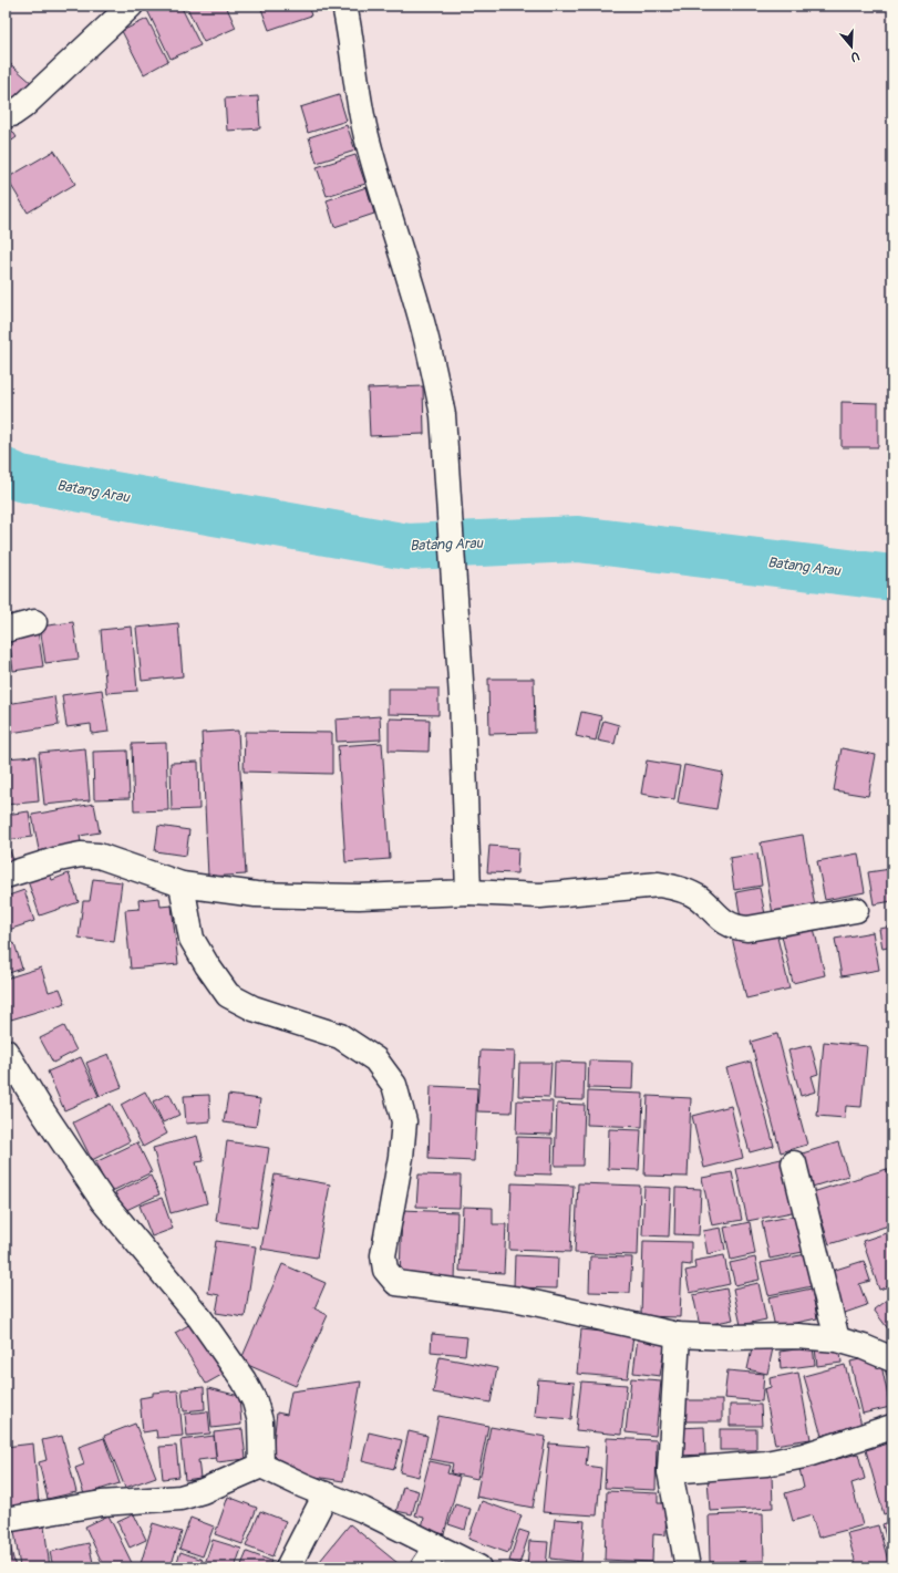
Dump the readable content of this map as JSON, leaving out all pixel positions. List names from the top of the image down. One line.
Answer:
{"water":["Batang Arau"],"north":"bottom"}
